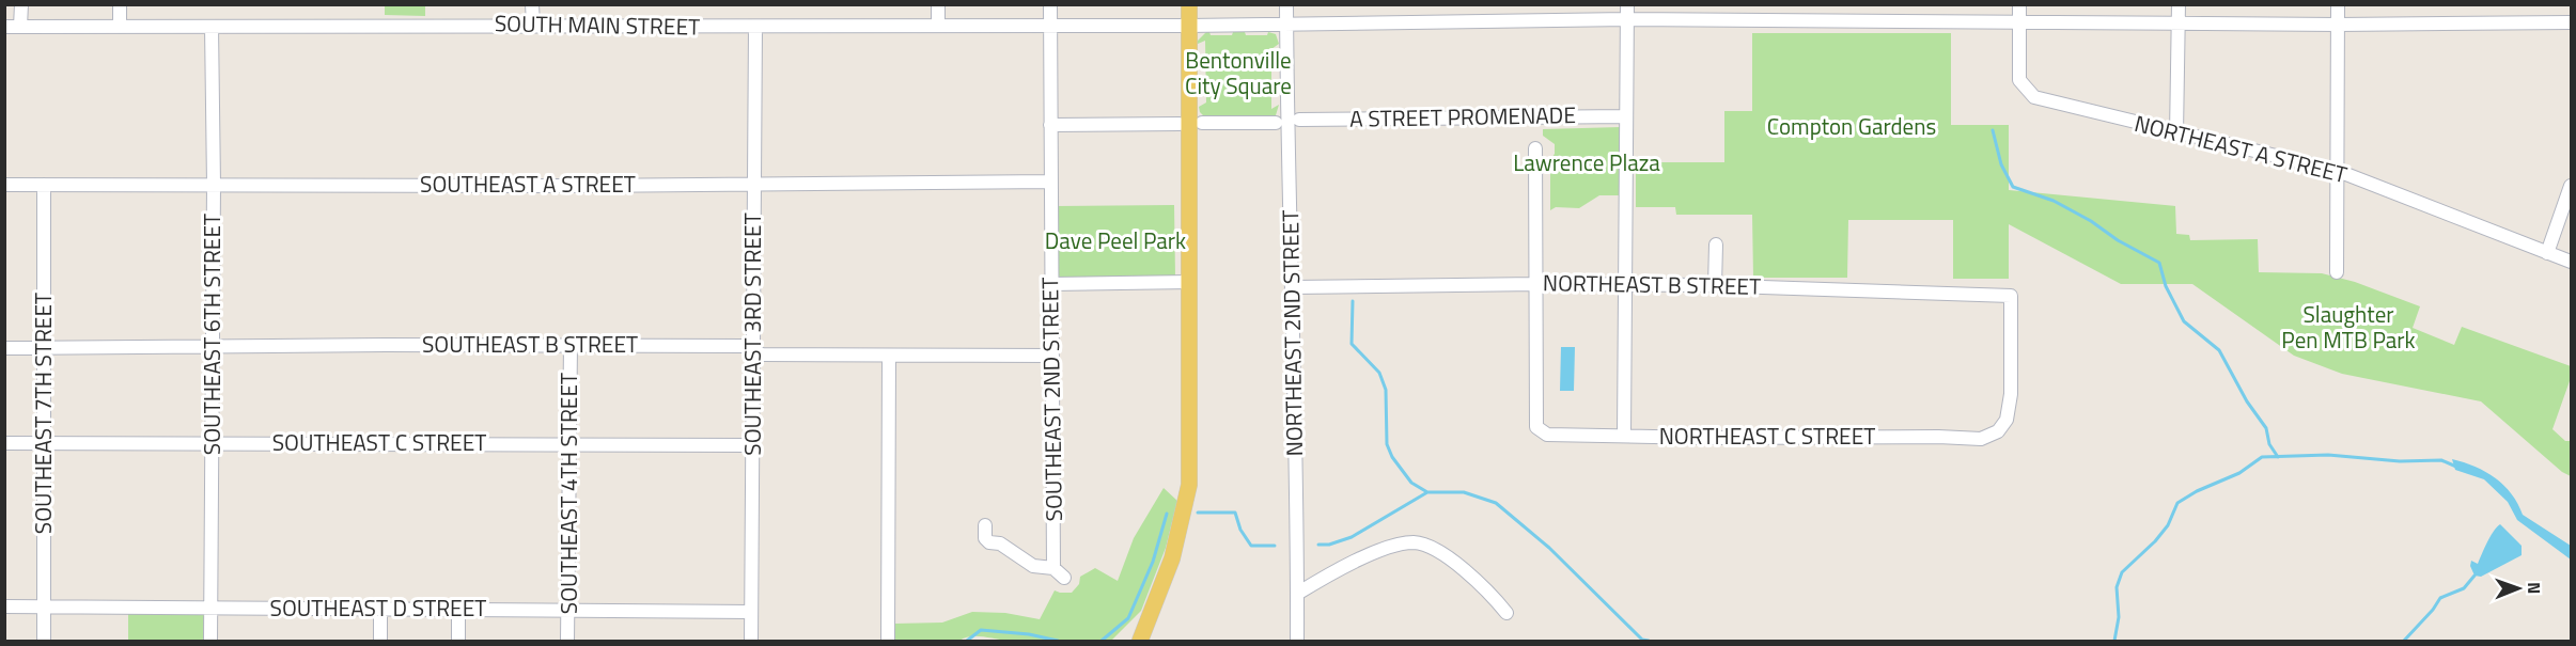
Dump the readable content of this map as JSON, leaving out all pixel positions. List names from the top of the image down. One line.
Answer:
{"streets":{"street":["SOUTH MAIN STREET","A STREET PROMENADE","NORTHEAST A STREET","SOUTHEAST A STREET","NORTHEAST B STREET","NORTHEAST 2ND STREET","SOUTHEAST 6TH STREET","SOUTHEAST 3RD STREET","SOUTHEAST B STREET","SOUTHEAST 2ND STREET","SOUTHEAST 7TH STREET","NORTHEAST C STREET","SOUTHEAST C STREET","SOUTHEAST 4TH STREET","SOUTHEAST D STREET"]},"crossings":[["SOUTH MAIN STREET","NORTHEAST A STREET"],["SOUTH MAIN STREET","NORTHEAST 2ND STREET"],["SOUTH MAIN STREET","SOUTHEAST 6TH STREET"],["SOUTH MAIN STREET","SOUTHEAST 3RD STREET"],["SOUTH MAIN STREET","SOUTHEAST 2ND STREET"],["SOUTHEAST A STREET","SOUTHEAST 6TH STREET"],["SOUTHEAST A STREET","SOUTHEAST 3RD STREET"],["SOUTHEAST A STREET","SOUTHEAST 2ND STREET"],["SOUTHEAST A STREET","SOUTHEAST 7TH STREET"],["NORTHEAST B STREET","NORTHEAST 2ND STREET"],["NORTHEAST B STREET","NORTHEAST C STREET"],["SOUTHEAST 6TH STREET","SOUTHEAST B STREET"],["SOUTHEAST 6TH STREET","SOUTHEAST C STREET"],["SOUTHEAST 6TH STREET","SOUTHEAST D STREET"],["SOUTHEAST 3RD STREET","SOUTHEAST B STREET"],["SOUTHEAST 3RD STREET","SOUTHEAST C STREET"],["SOUTHEAST 3RD STREET","SOUTHEAST D STREET"],["SOUTHEAST B STREET","SOUTHEAST 2ND STREET"],["SOUTHEAST B STREET","SOUTHEAST 7TH STREET"],["SOUTHEAST B STREET","SOUTHEAST 4TH STREET"],["SOUTHEAST 7TH STREET","SOUTHEAST C STREET"],["SOUTHEAST 7TH STREET","SOUTHEAST D STREET"],["SOUTHEAST C STREET","SOUTHEAST 4TH STREET"],["SOUTHEAST 4TH STREET","SOUTHEAST D STREET"]],"parks":["Bentonville City Square","Compton Gardens","Lawrence Plaza","Dave Peel Park","Slaughter Pen MTB Park"],"north":"right"}
